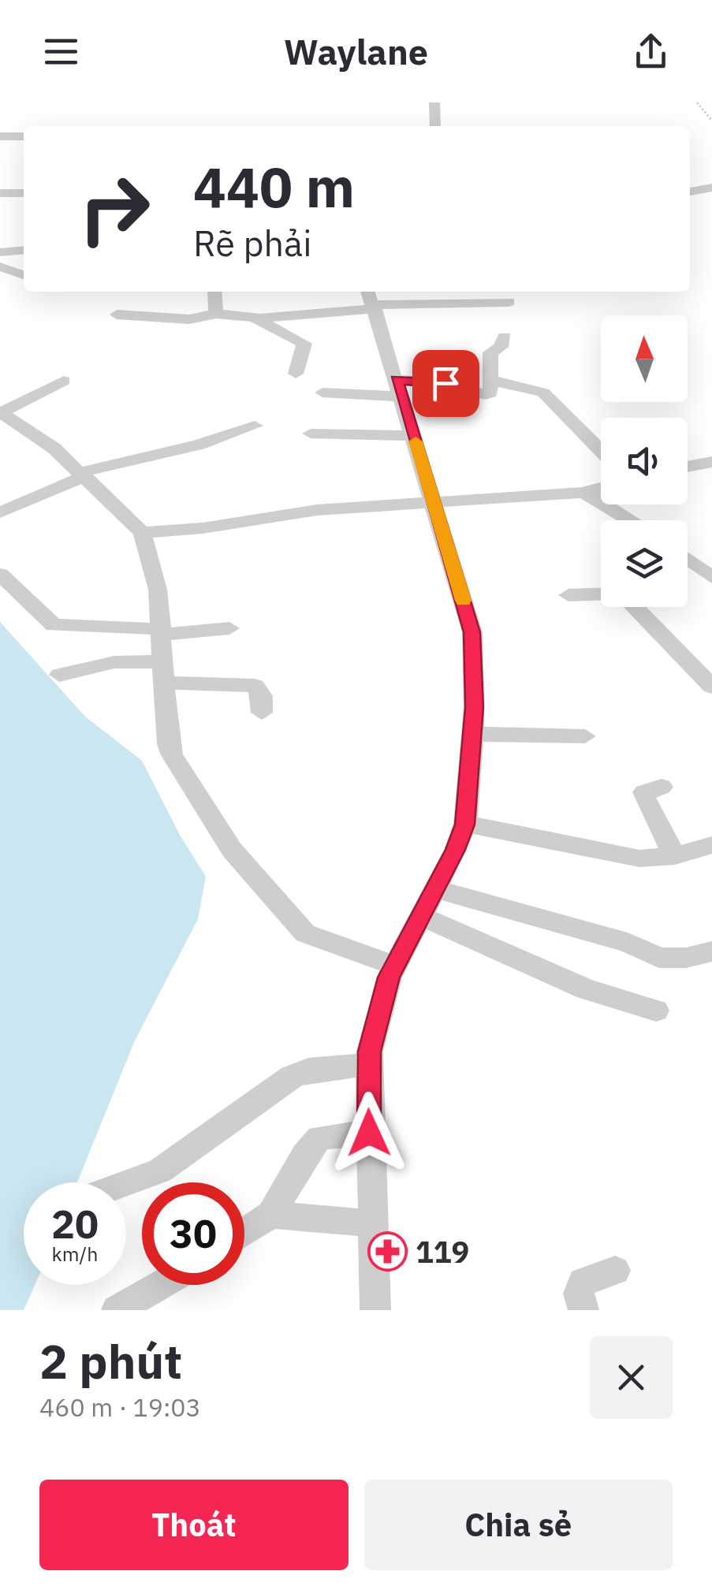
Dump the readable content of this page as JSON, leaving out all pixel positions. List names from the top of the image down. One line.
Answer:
{"places":{"pharmacy":["119"]},"north":"top","page":{"header":"Waylane","turn":["440 m","Rẽ phải"],"speed":"20 km/h","limit":"30","heading":["2 phút","460 m · 19:03"],"buttons":["Thoát","Chia sẻ"]}}
